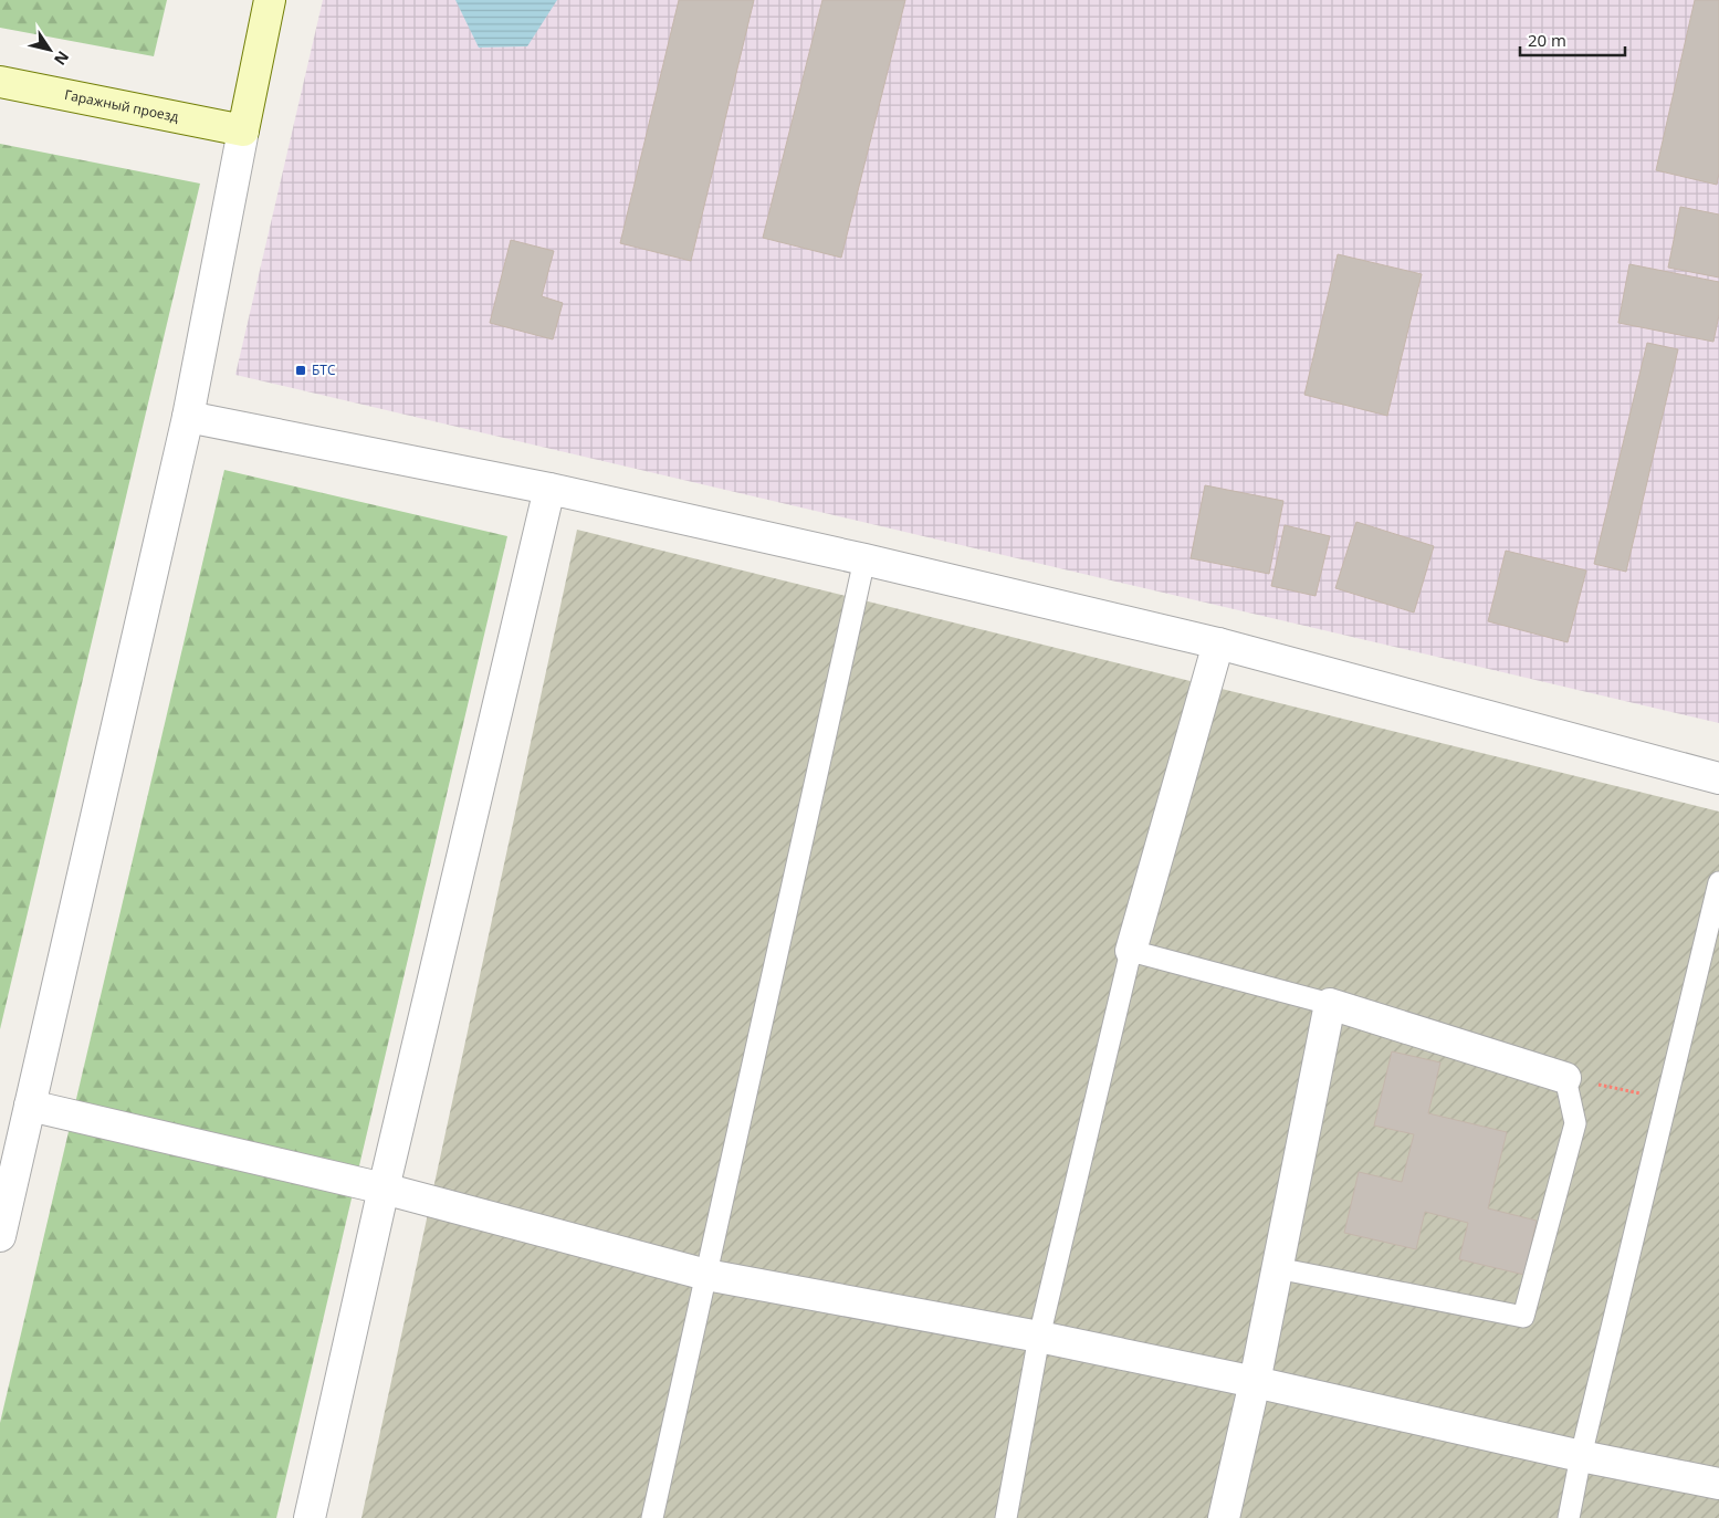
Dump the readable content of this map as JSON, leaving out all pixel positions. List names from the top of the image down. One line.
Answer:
{"streets":{"street":["Гаражный проезд"]},"places":{"transit":["БТС"]},"scale_bar":"20 m","north":"bottom right"}
